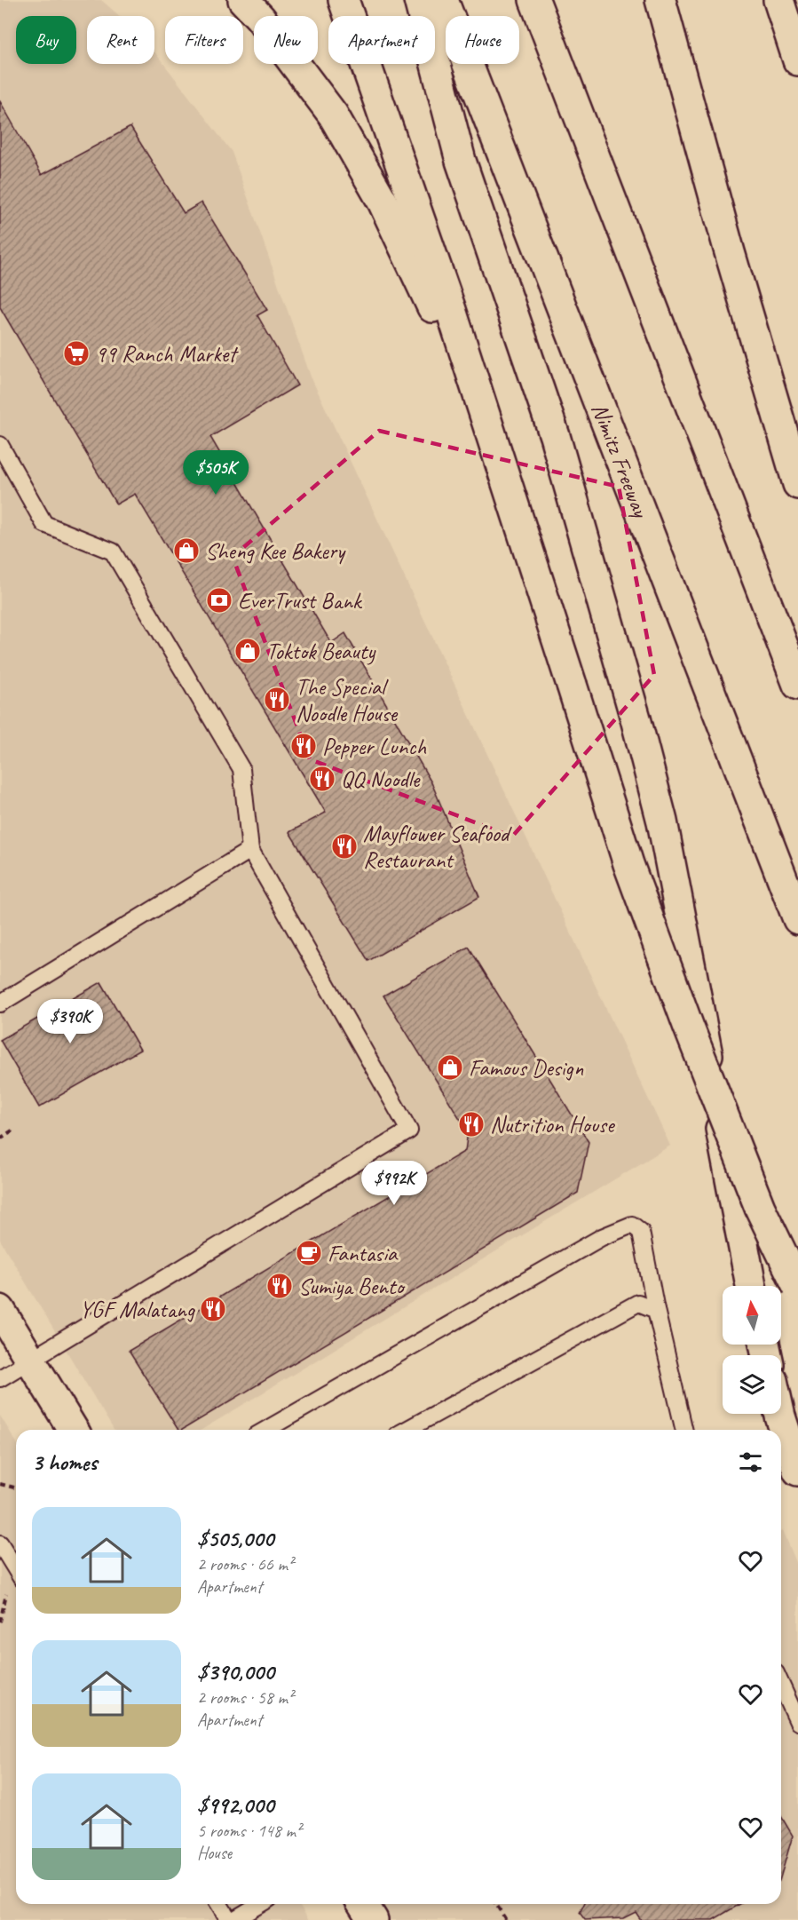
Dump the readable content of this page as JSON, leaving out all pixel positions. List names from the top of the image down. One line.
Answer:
{"streets":{"main road":["Nimitz Freeway"]},"places":{"supermarket":["99 Ranch Market"],"shop":["Sheng Kee Bakery","Toktok Beauty","Famous Design"],"bank":["EverTrust Bank"],"restaurant":["The Special Noodle House","Pepper Lunch","QQ Noodle","Mayflower Seafood Restaurant","Nutrition House","Sumiya Bento","YGF Malatang"],"cafe":["Fantasia"]},"north":"top","page":{"chip":["Buy","Rent","Filters","New","Apartment","House"],"price":["$505K","$390K","$992K"],"heading":"3 homes","list":[{"name":"$505,000","note":"2 rooms · 66 m² · Apartment"},{"name":"$390,000","note":"2 rooms · 58 m² · Apartment"},{"name":"$992,000","note":"5 rooms · 148 m² · House"}]}}
